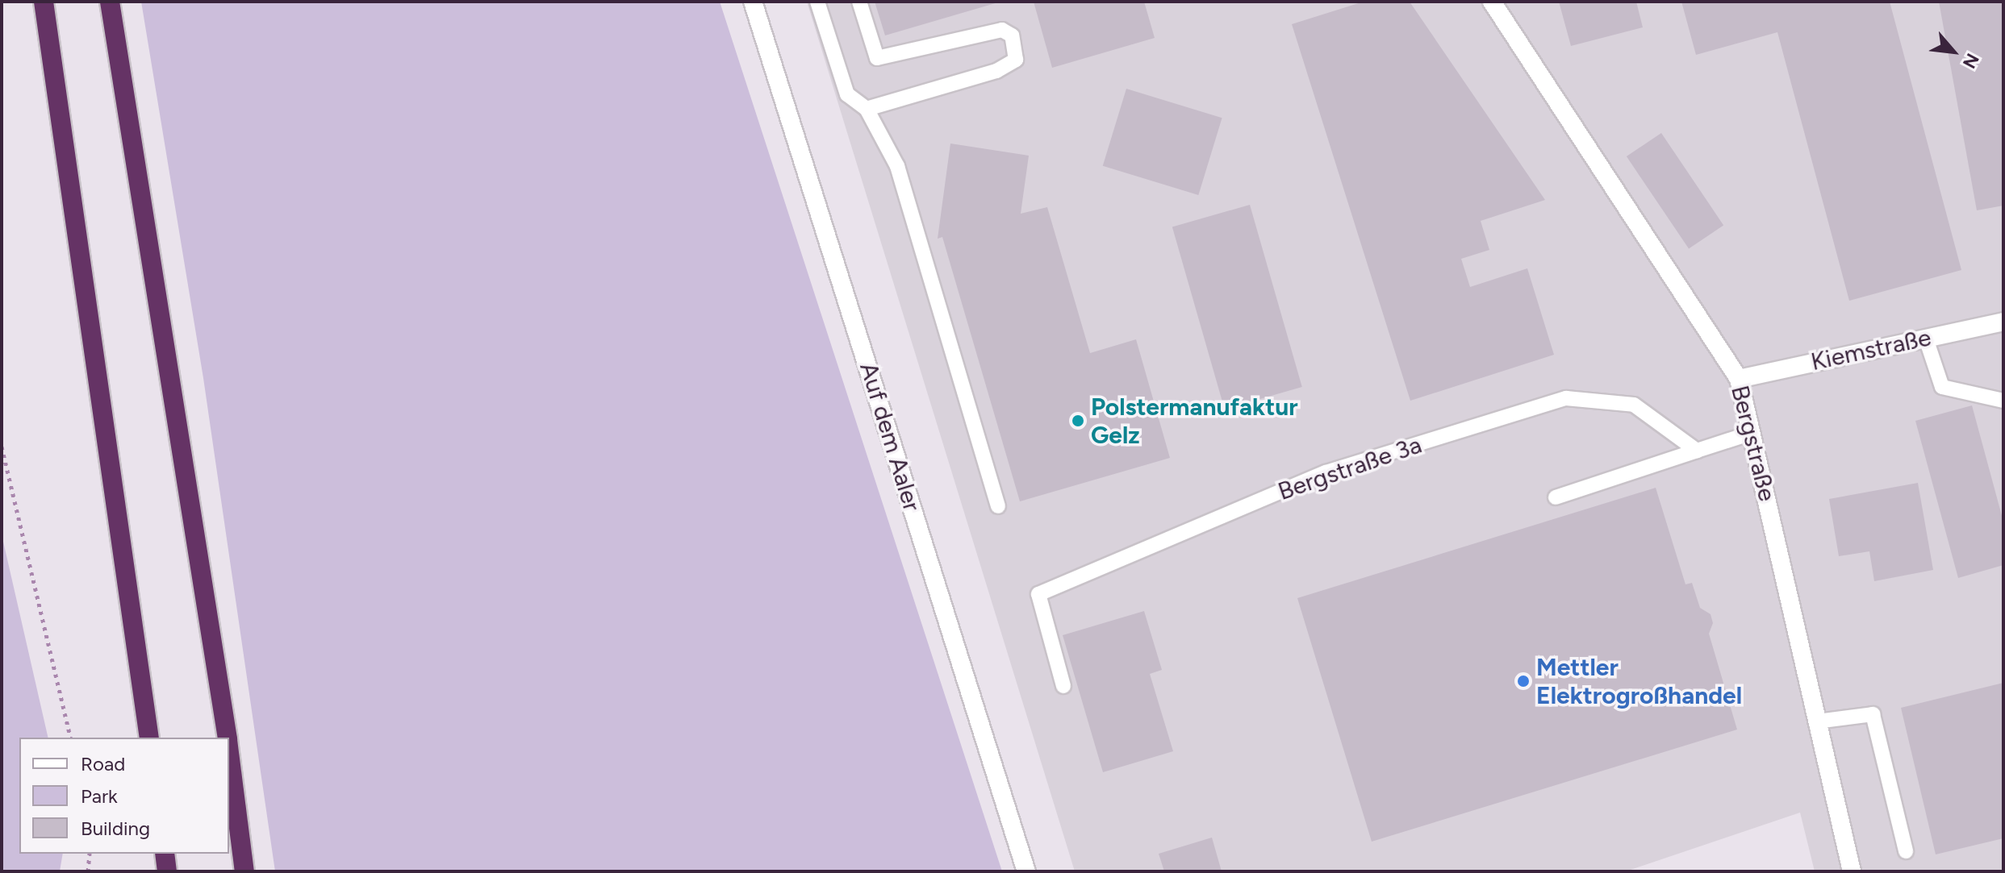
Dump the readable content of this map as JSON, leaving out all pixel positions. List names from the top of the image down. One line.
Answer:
{"streets":{"street":["Kiemstraße","Auf dem Aaler","Bergstraße"],"lane":["Bergstraße 3a"]},"crossings":[["Kiemstraße","Bergstraße"]],"places":["Polstermanufaktur Gelz","Mettler Elektrogroßhandel"],"legend":["Road","Park","Building"],"north":"bottom right"}
